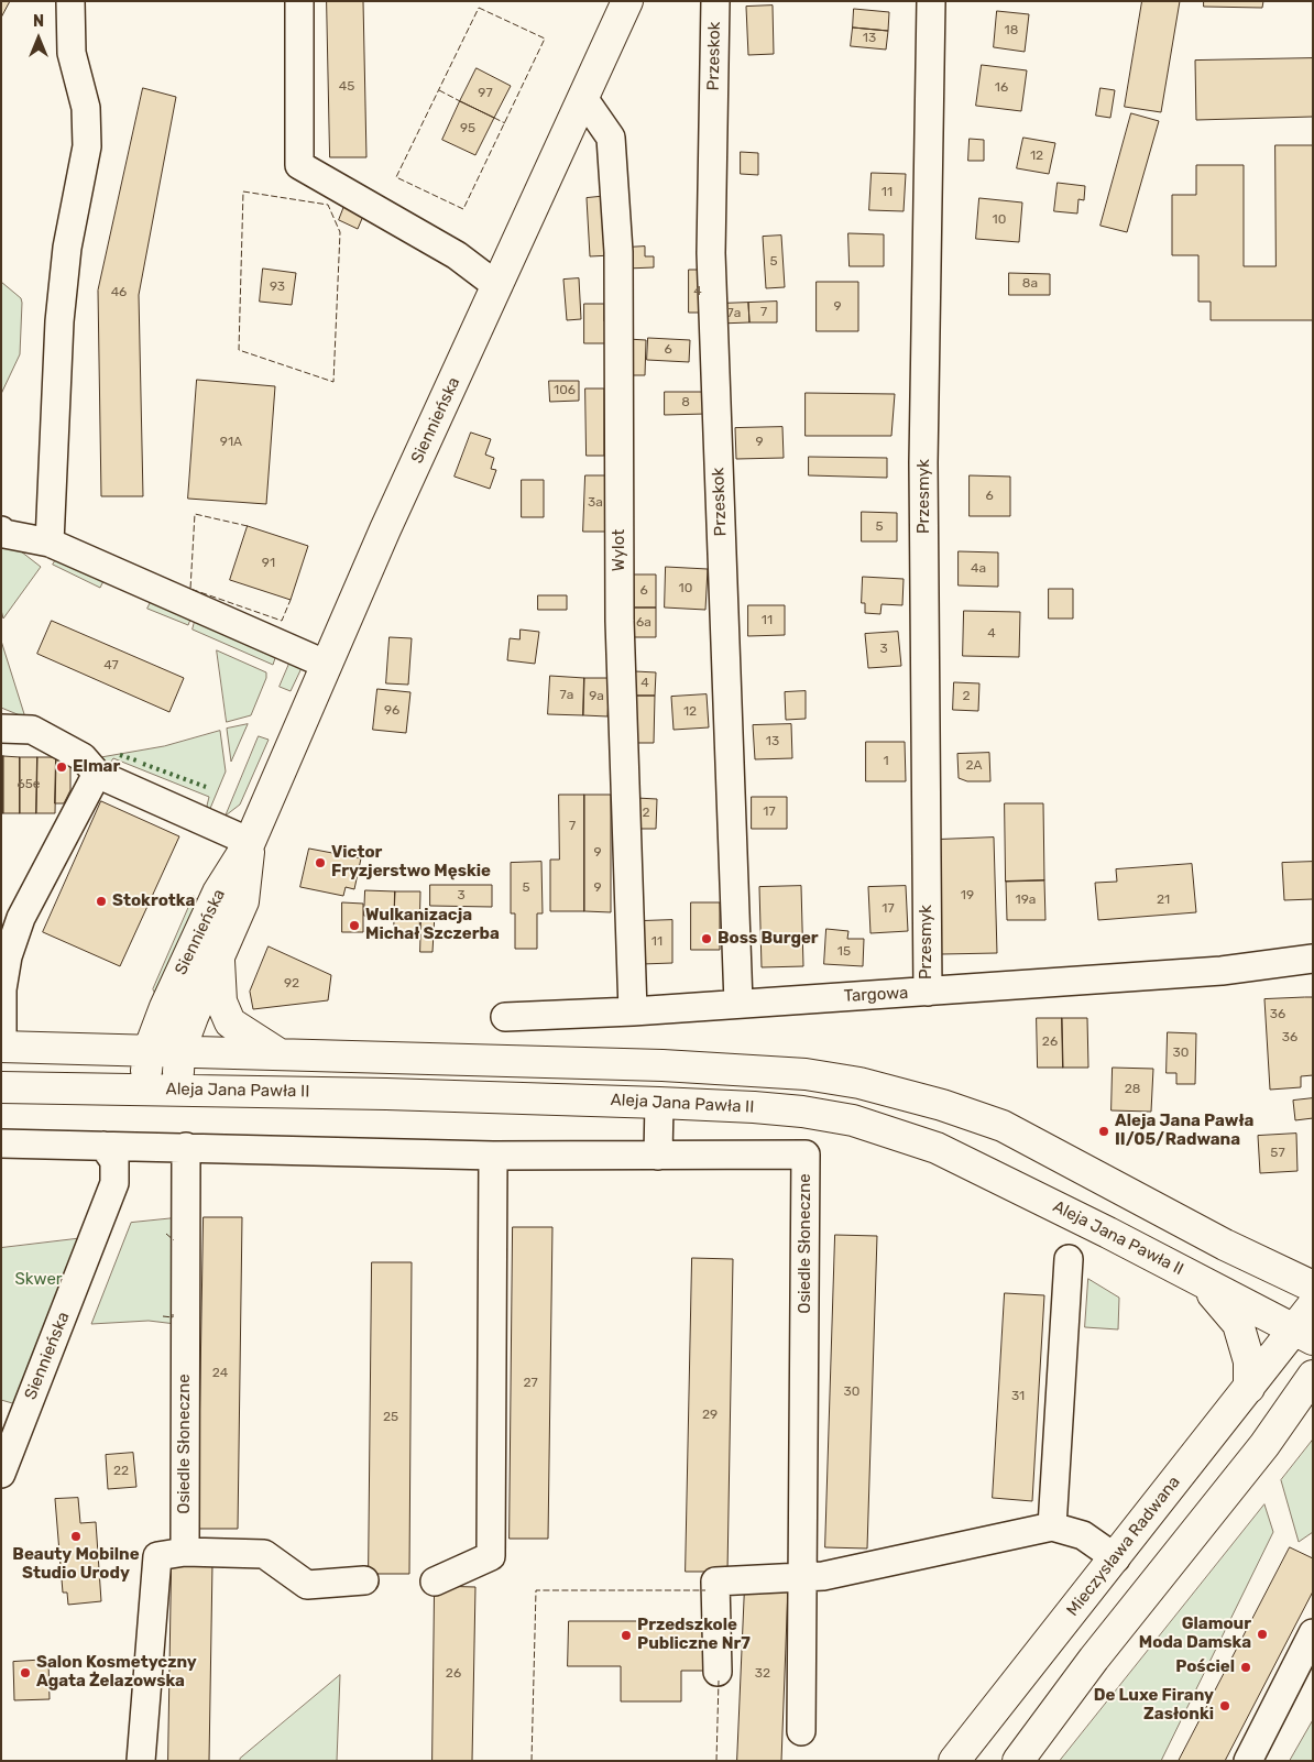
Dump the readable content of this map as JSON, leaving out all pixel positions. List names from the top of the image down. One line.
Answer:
{"streets":{"main road":["Siennieńska","Aleja Jana Pawła II","Mieczysława Radwana"],"street":["Przeskok","Przesmyk","Wylot","Targowa","Osiedle Słoneczne"]},"crossings":[["Przeskok","Targowa"],["Siennieńska","Wylot"],["Siennieńska","Aleja Jana Pawła II"],["Siennieńska","Osiedle Słoneczne"],["Przesmyk","Targowa"],["Wylot","Targowa"],["Aleja Jana Pawła II","Mieczysława Radwana"]],"parks":["Skwer"],"places":["Elmar","Victor Fryzjerstwo Męskie","Stokrotka","Wulkanizacja Michał Szczerba","Boss Burger","Aleja Jana Pawła II/05/Radwana","Beauty Mobilne Studio Urody","Glamour Moda Damska","Przedszkole Publiczne Nr7","Pościel","Salon Kosmetyczny Agata Żelazowska","De Luxe Firany Zasłonki"],"house_numbers":["18","13","45","16","97","95","12","11","10","5","8a","93","4","46","9","7","7a","6","106","8","91A","9","6","3a","5","91","4a","10","6","11","6a","4","3","47","4","7a","9a","2","96","12","13","1","2A","65e","17","2","7","9","5","9","3","19","19a","21","17","11","15","92","36","36","26","30","28","57","24","27","30","31","29","25","22","26","32"],"north":"top"}
